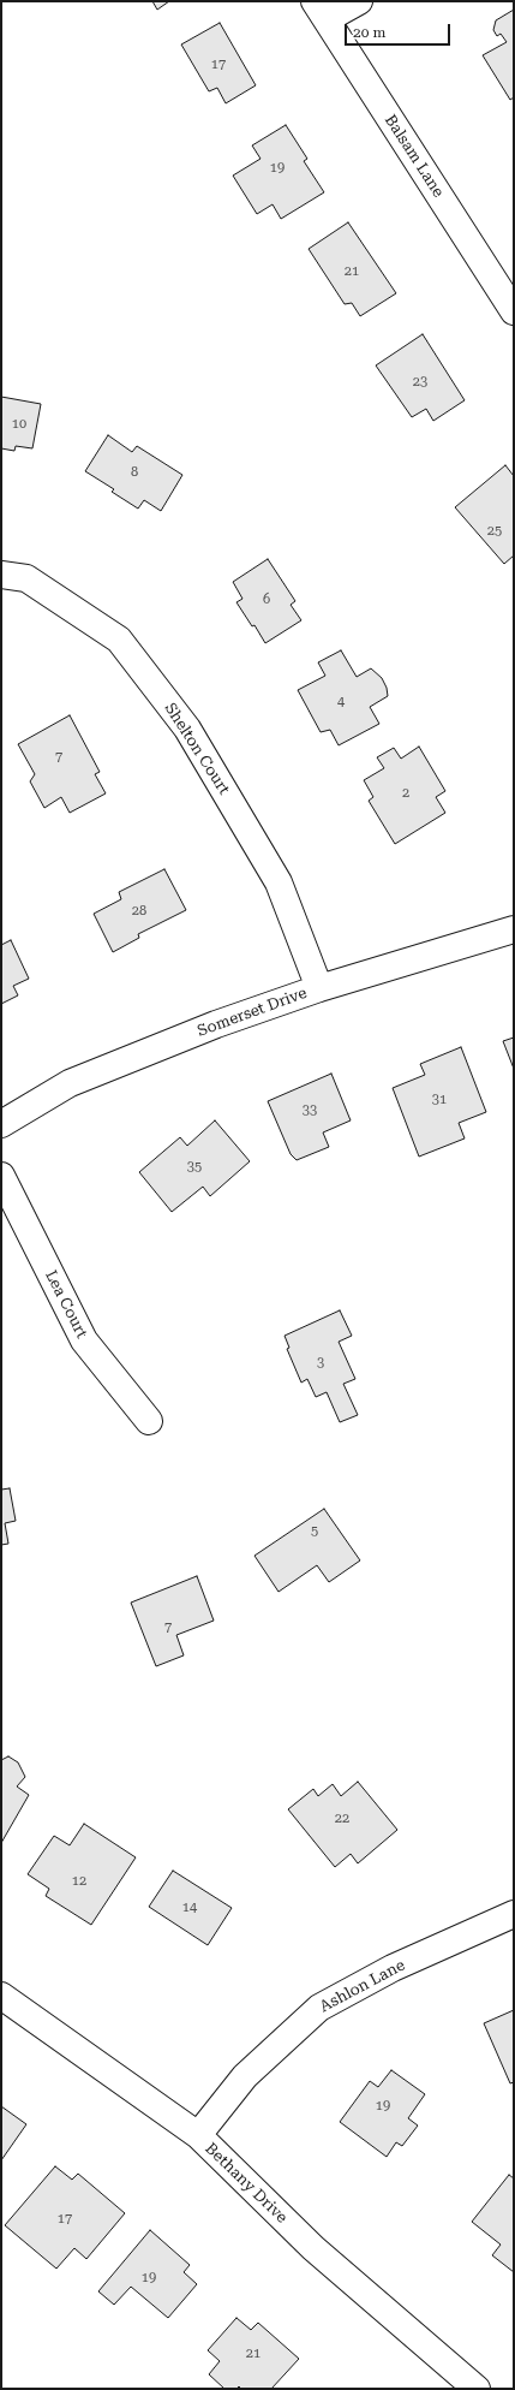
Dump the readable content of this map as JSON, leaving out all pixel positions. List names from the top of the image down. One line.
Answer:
{"streets":{"street":["Balsam Lane","Shelton Court","Somerset Drive","Lea Court","Ashlon Lane","Bethany Drive"]},"crossings":[["Shelton Court","Somerset Drive"],["Ashlon Lane","Bethany Drive"]],"house_numbers":["17","19","21","23","10","8","25","6","4","7","2","28","31","33","35","3","5","7","22","12","14","19","17","19","21"],"scale_bar":"20 m"}
